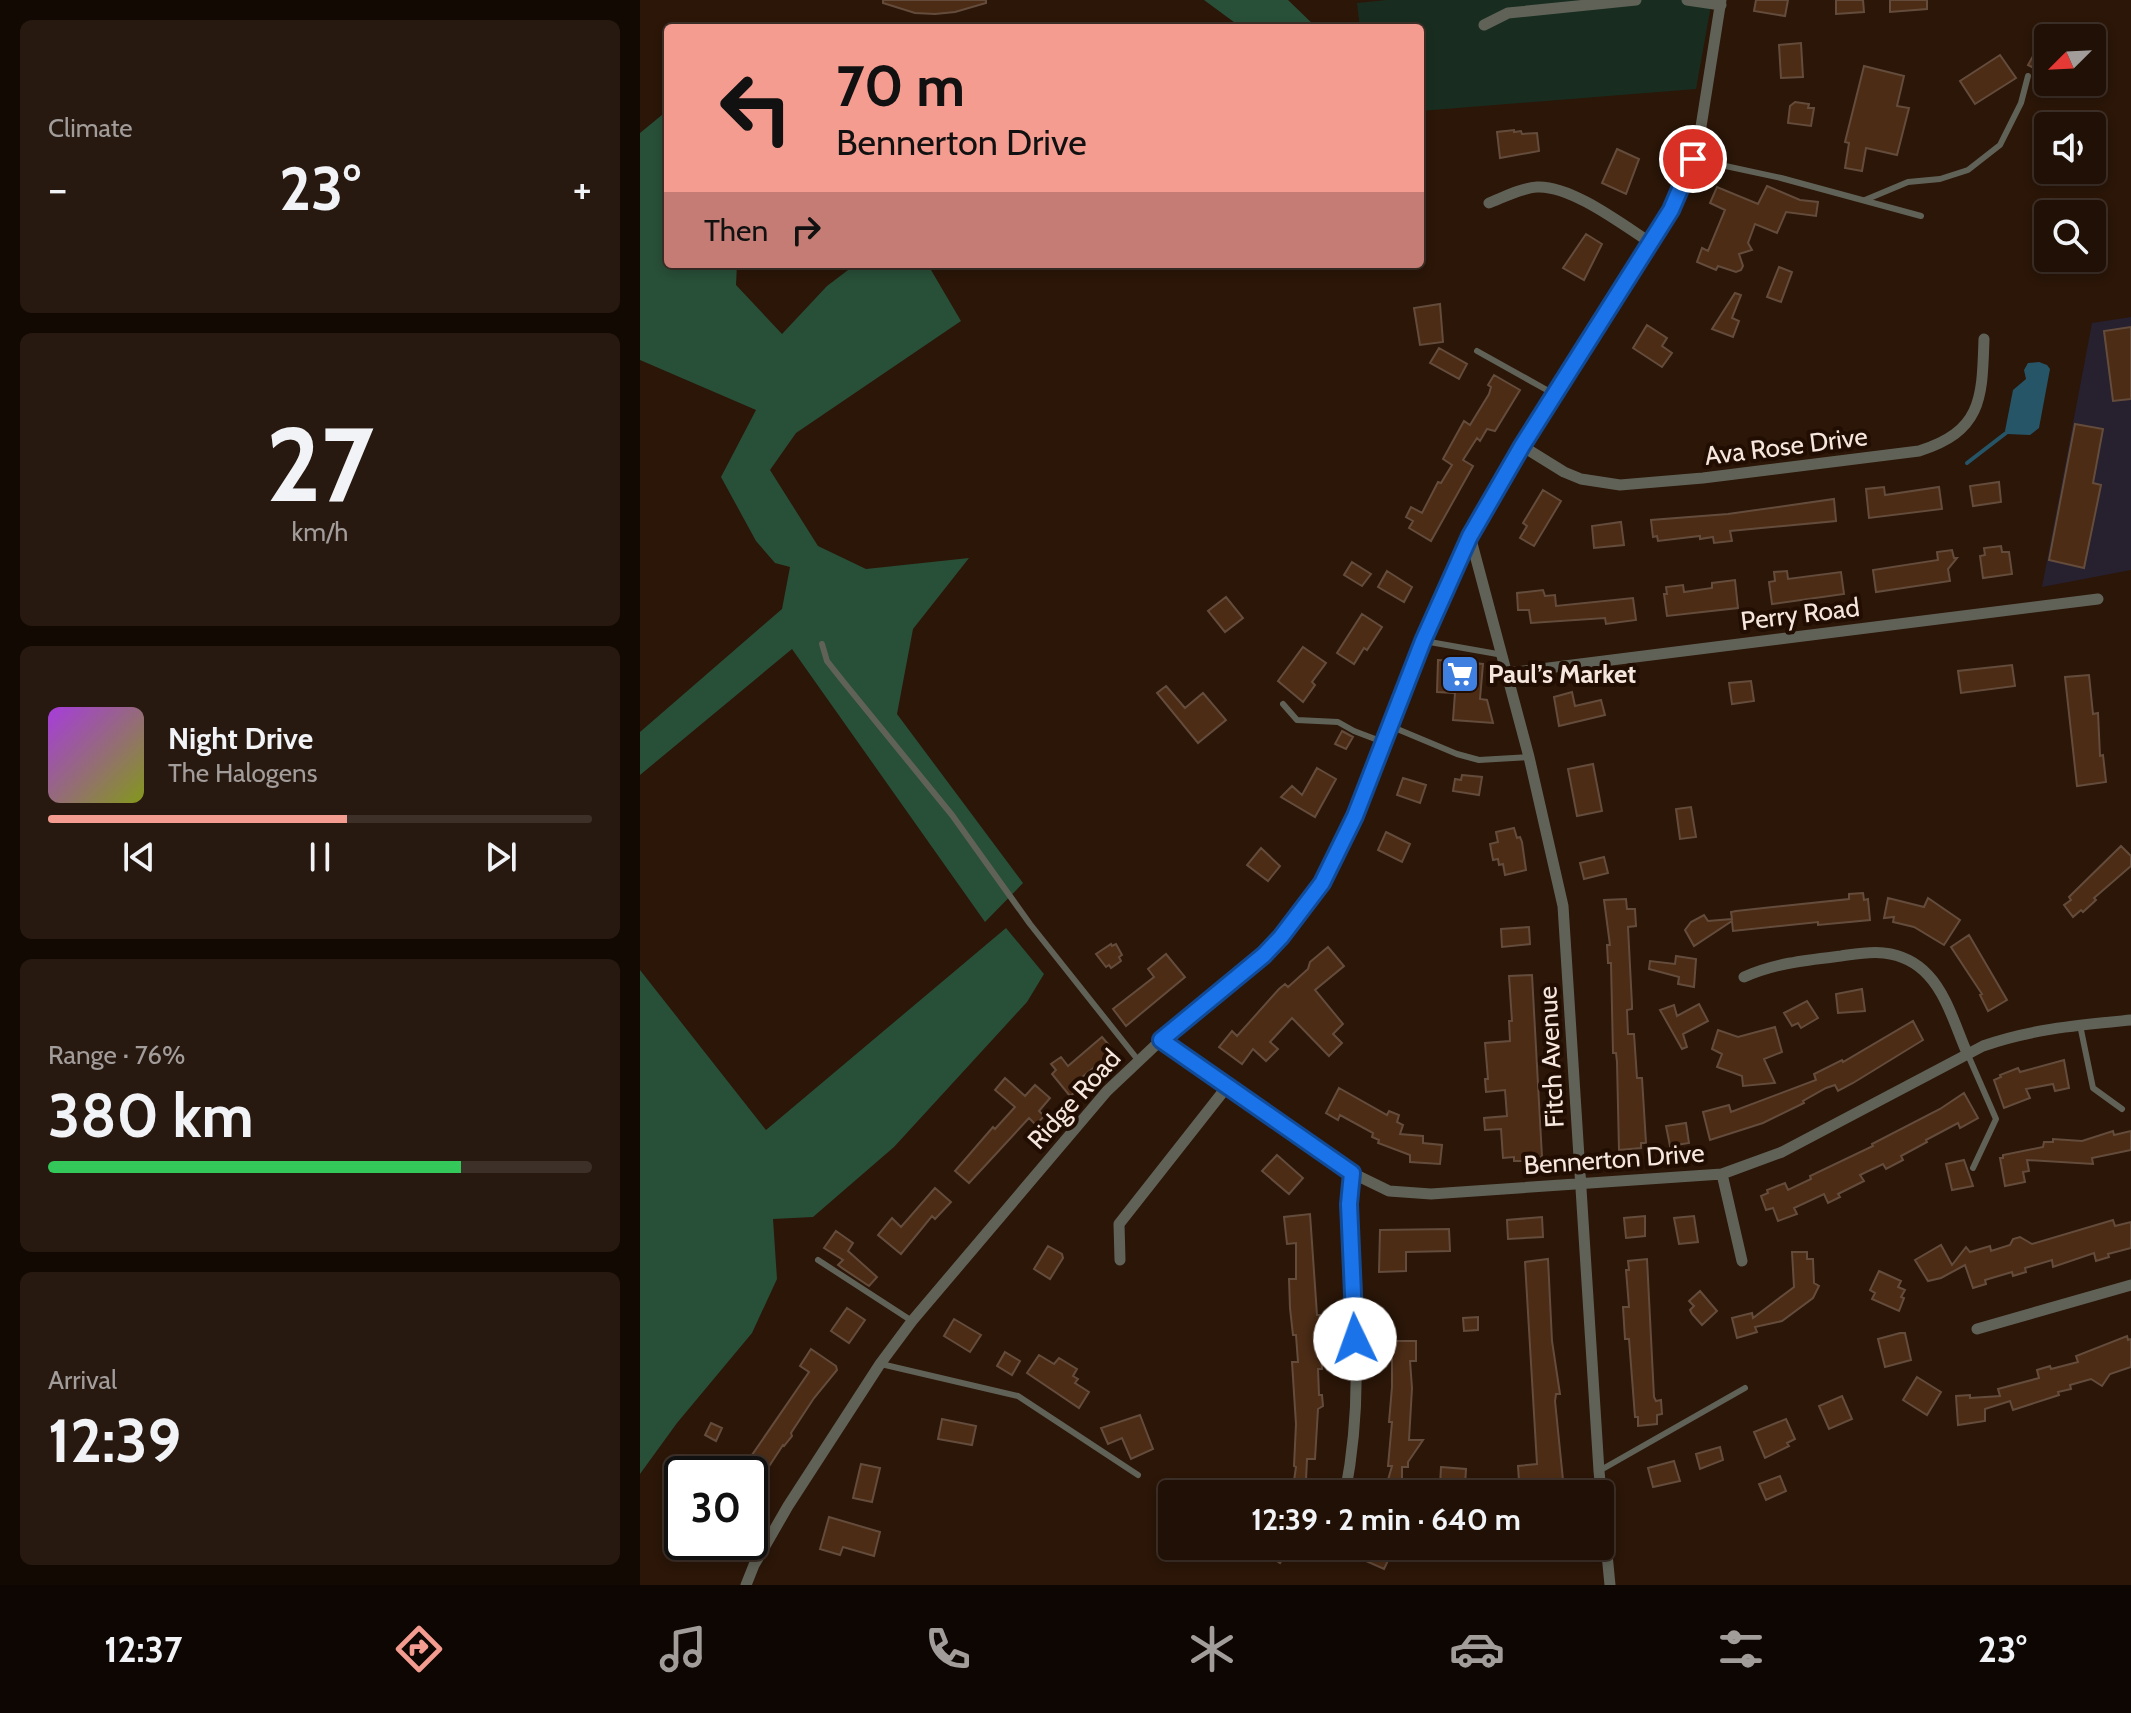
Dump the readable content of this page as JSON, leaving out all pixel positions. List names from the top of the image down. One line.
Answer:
{"streets":{"street":["Ava Rose Drive","Perry Road","Fitch Avenue","Ridge Road","Bennerton Drive"]},"crossings":[["Ava Rose Drive","Ridge Road"],["Perry Road","Fitch Avenue"],["Fitch Avenue","Ridge Road"],["Fitch Avenue","Bennerton Drive"],["Ridge Road","Bennerton Drive"]],"places":{"supermarket":["Paul’s Market"]},"north":"bottom left","page":{"tile":["Climate",["27","km/h"],["Range · 76%","380 km"],["Arrival","12:39"]],"turn":["70 m","Bennerton Drive"],"heat":["−","23°","+"],"then":"Then","song":["Night Drive","The Halogens"],"limit":"30","trip":"12:39 · 2 min · 640 m","tabs":["12:37","23°"]}}
